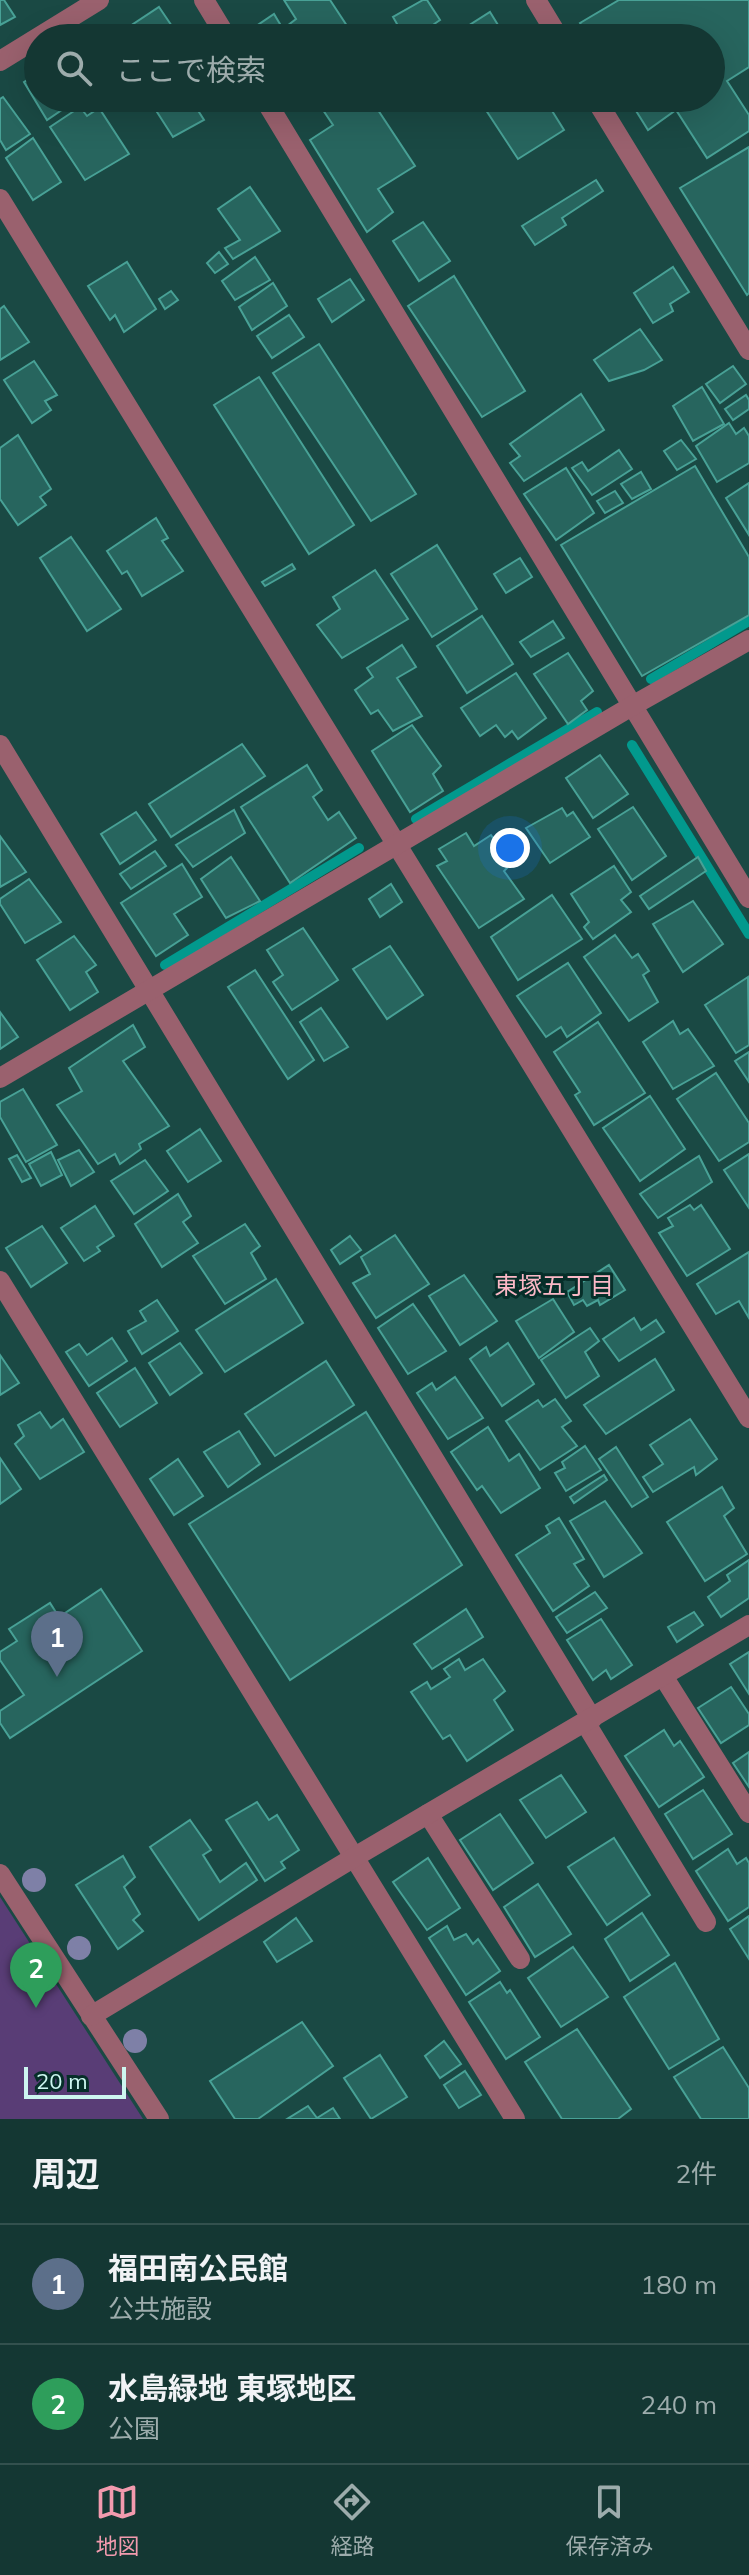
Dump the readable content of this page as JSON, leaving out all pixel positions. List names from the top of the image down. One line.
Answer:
{"districts":["東塚五丁目"],"scale_bar":"20 m","page":{"search":"ここで検索","pins":["1","2"],"scale":"20 m","heading":["周辺","2件"],"list":[{"mark":"1","name":"福田南公民館","note":"公共施設","value":"180 m"},{"mark":"2","name":"水島緑地 東塚地区","note":"公園","value":"240 m"}],"nav":["地図","経路","保存済み"]}}
